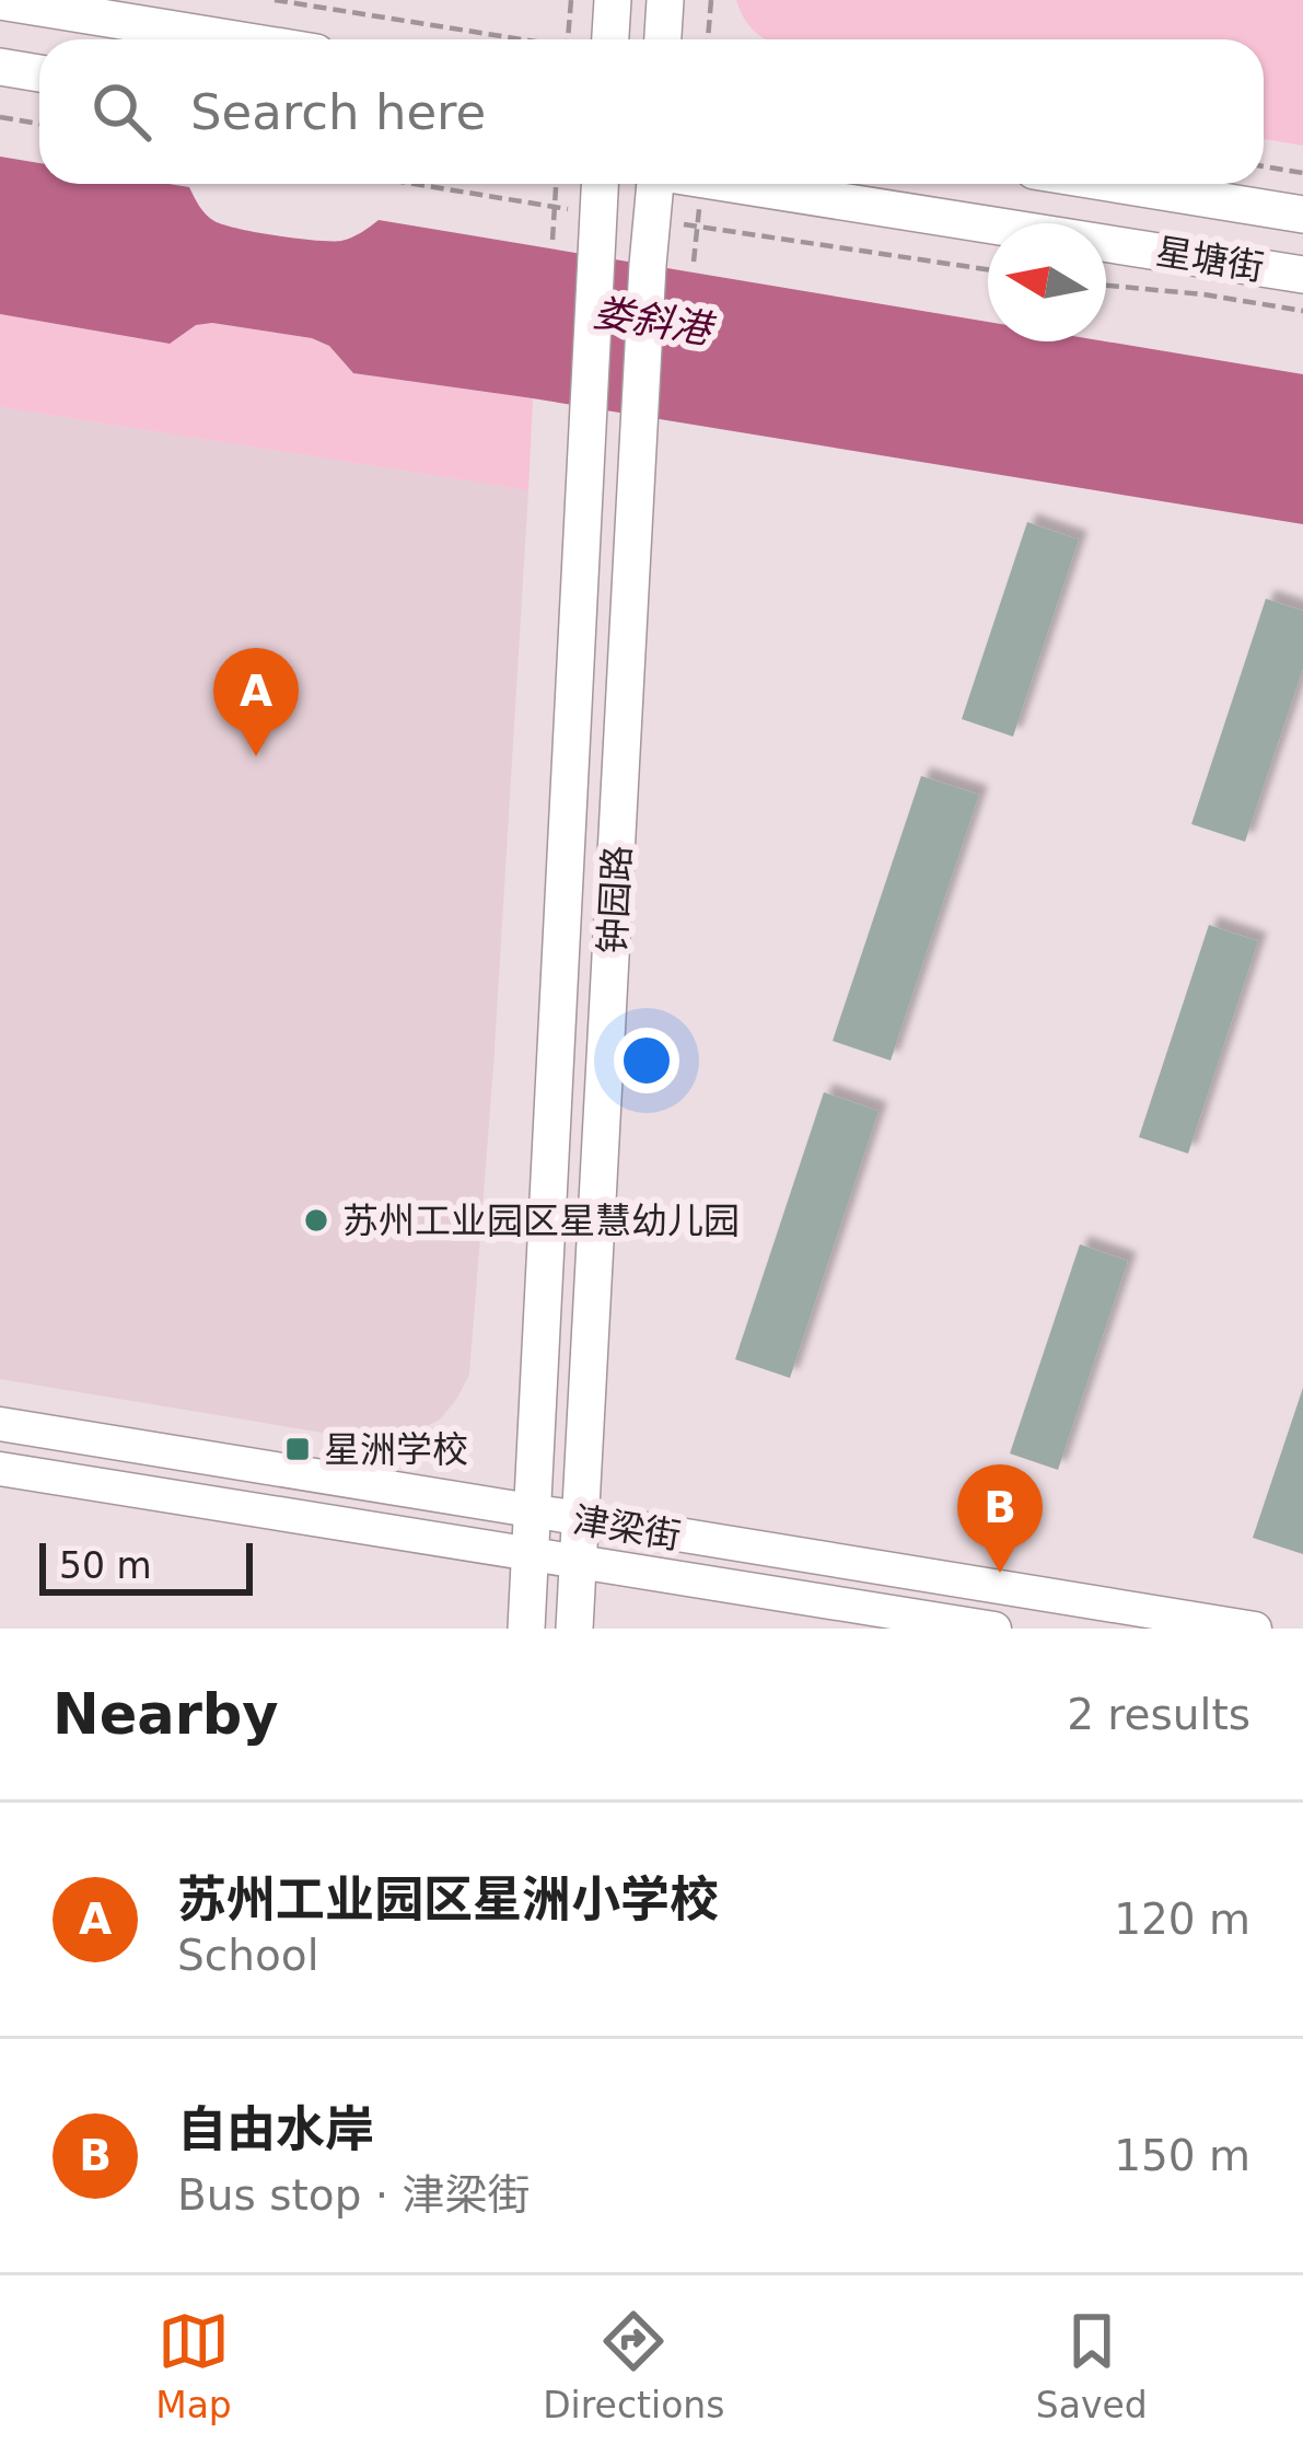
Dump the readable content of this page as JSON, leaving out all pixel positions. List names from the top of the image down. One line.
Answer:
{"streets":{"main road":["星塘街","钟园路","津梁街"]},"crossings":[["钟园路","津梁街"]],"water":["娄斜港"],"places":{"other":["苏州工业园区星慧幼儿园"],"transit":["星洲学校"]},"scale_bar":"50 m","north":"left","page":{"search":"Search here","pins":["A","B"],"scale":"50 m","heading":["Nearby","2 results"],"list":[{"mark":"A","name":"苏州工业园区星洲小学校","note":"School","value":"120 m"},{"mark":"B","name":"自由水岸","note":"Bus stop · 津梁街","value":"150 m"}],"nav":["Map","Directions","Saved"]}}
